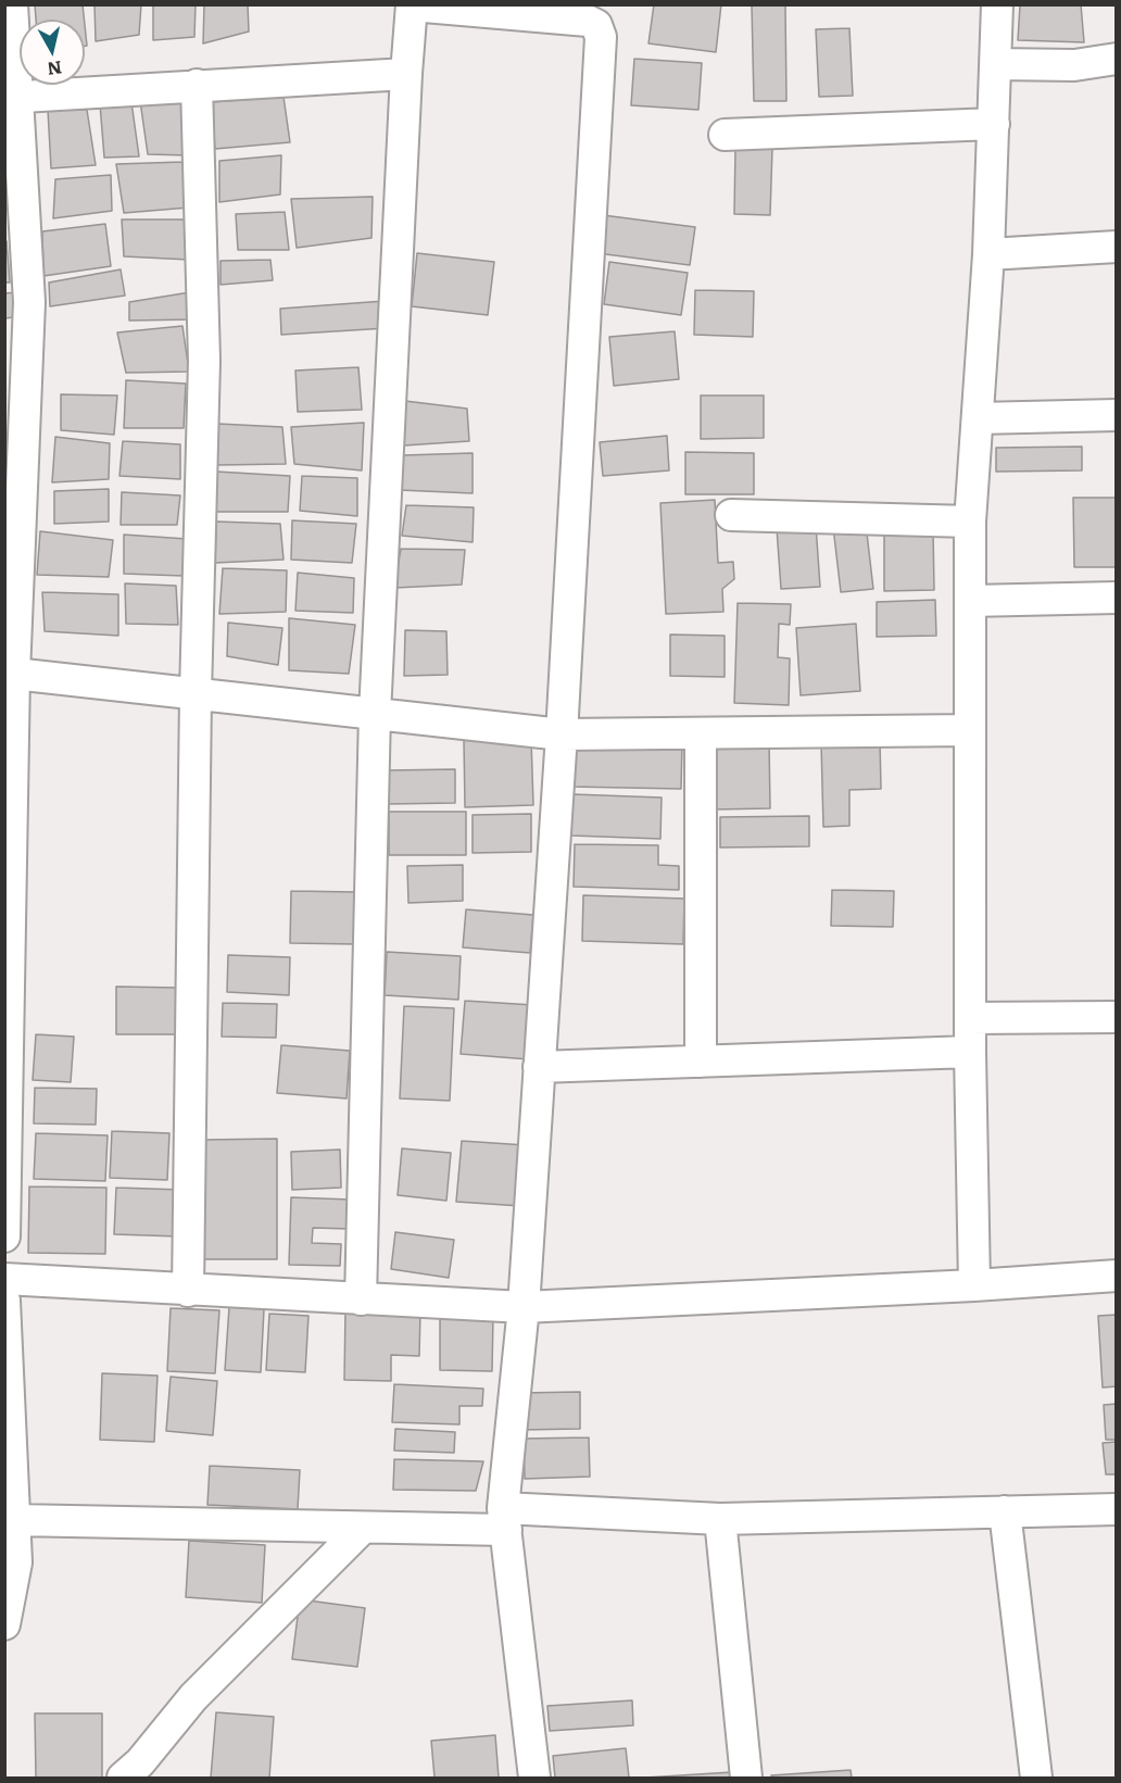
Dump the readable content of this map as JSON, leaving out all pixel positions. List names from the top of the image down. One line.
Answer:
{"north":"bottom"}
